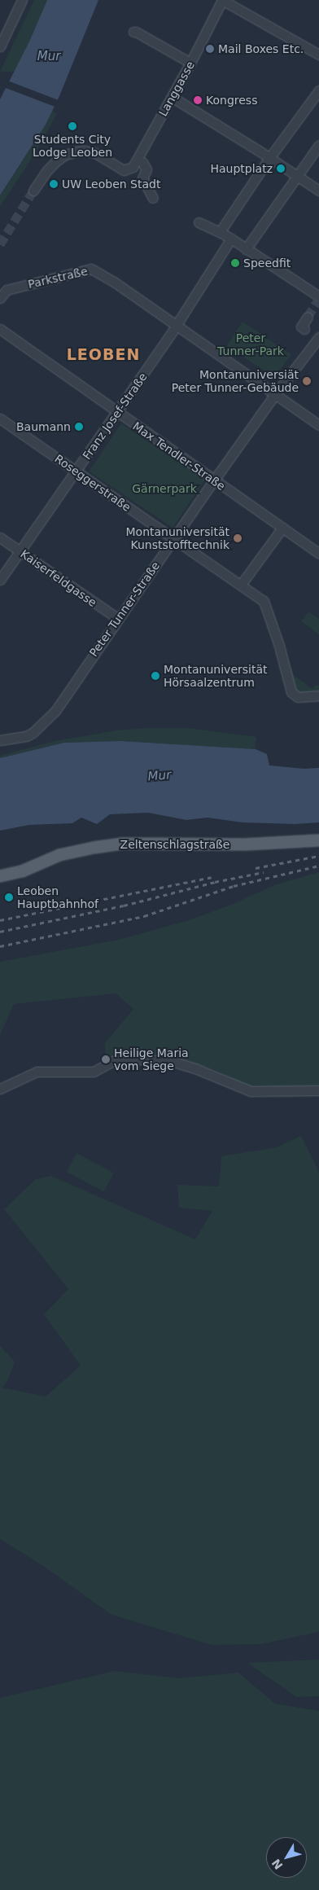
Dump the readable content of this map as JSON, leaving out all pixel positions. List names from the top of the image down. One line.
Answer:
{"streets":{"main road":["Zeltenschlagstraße"],"street":["Langgasse","Parkstraße","Franz Josef-Straße","Max Tendler-Straße","Roseggerstraße","Kaiserfeldgasse","Peter Tunner-Straße"]},"crossings":[["Parkstraße","Franz Josef-Straße"],["Parkstraße","Peter Tunner-Straße"],["Franz Josef-Straße","Max Tendler-Straße"],["Franz Josef-Straße","Roseggerstraße"],["Franz Josef-Straße","Kaiserfeldgasse"],["Max Tendler-Straße","Peter Tunner-Straße"],["Roseggerstraße","Peter Tunner-Straße"],["Kaiserfeldgasse","Peter Tunner-Straße"]],"districts":["LEOBEN"],"water":["Mur"],"parks":["Peter Tunner-Park","Gärnerpark"],"places":["Mail Boxes Etc.","Kongress","Students City Lodge Leoben","Hauptplatz","UW Leoben Stadt","Speedfit","Montanuniversiät Peter Tunner-Gebäude","Baumann","Montanuniversität Kunststofftechnik","Montanuniversität Hörsaalzentrum","Leoben Hauptbahnhof","Heilige Maria vom Siege"],"north":"bottom left"}
